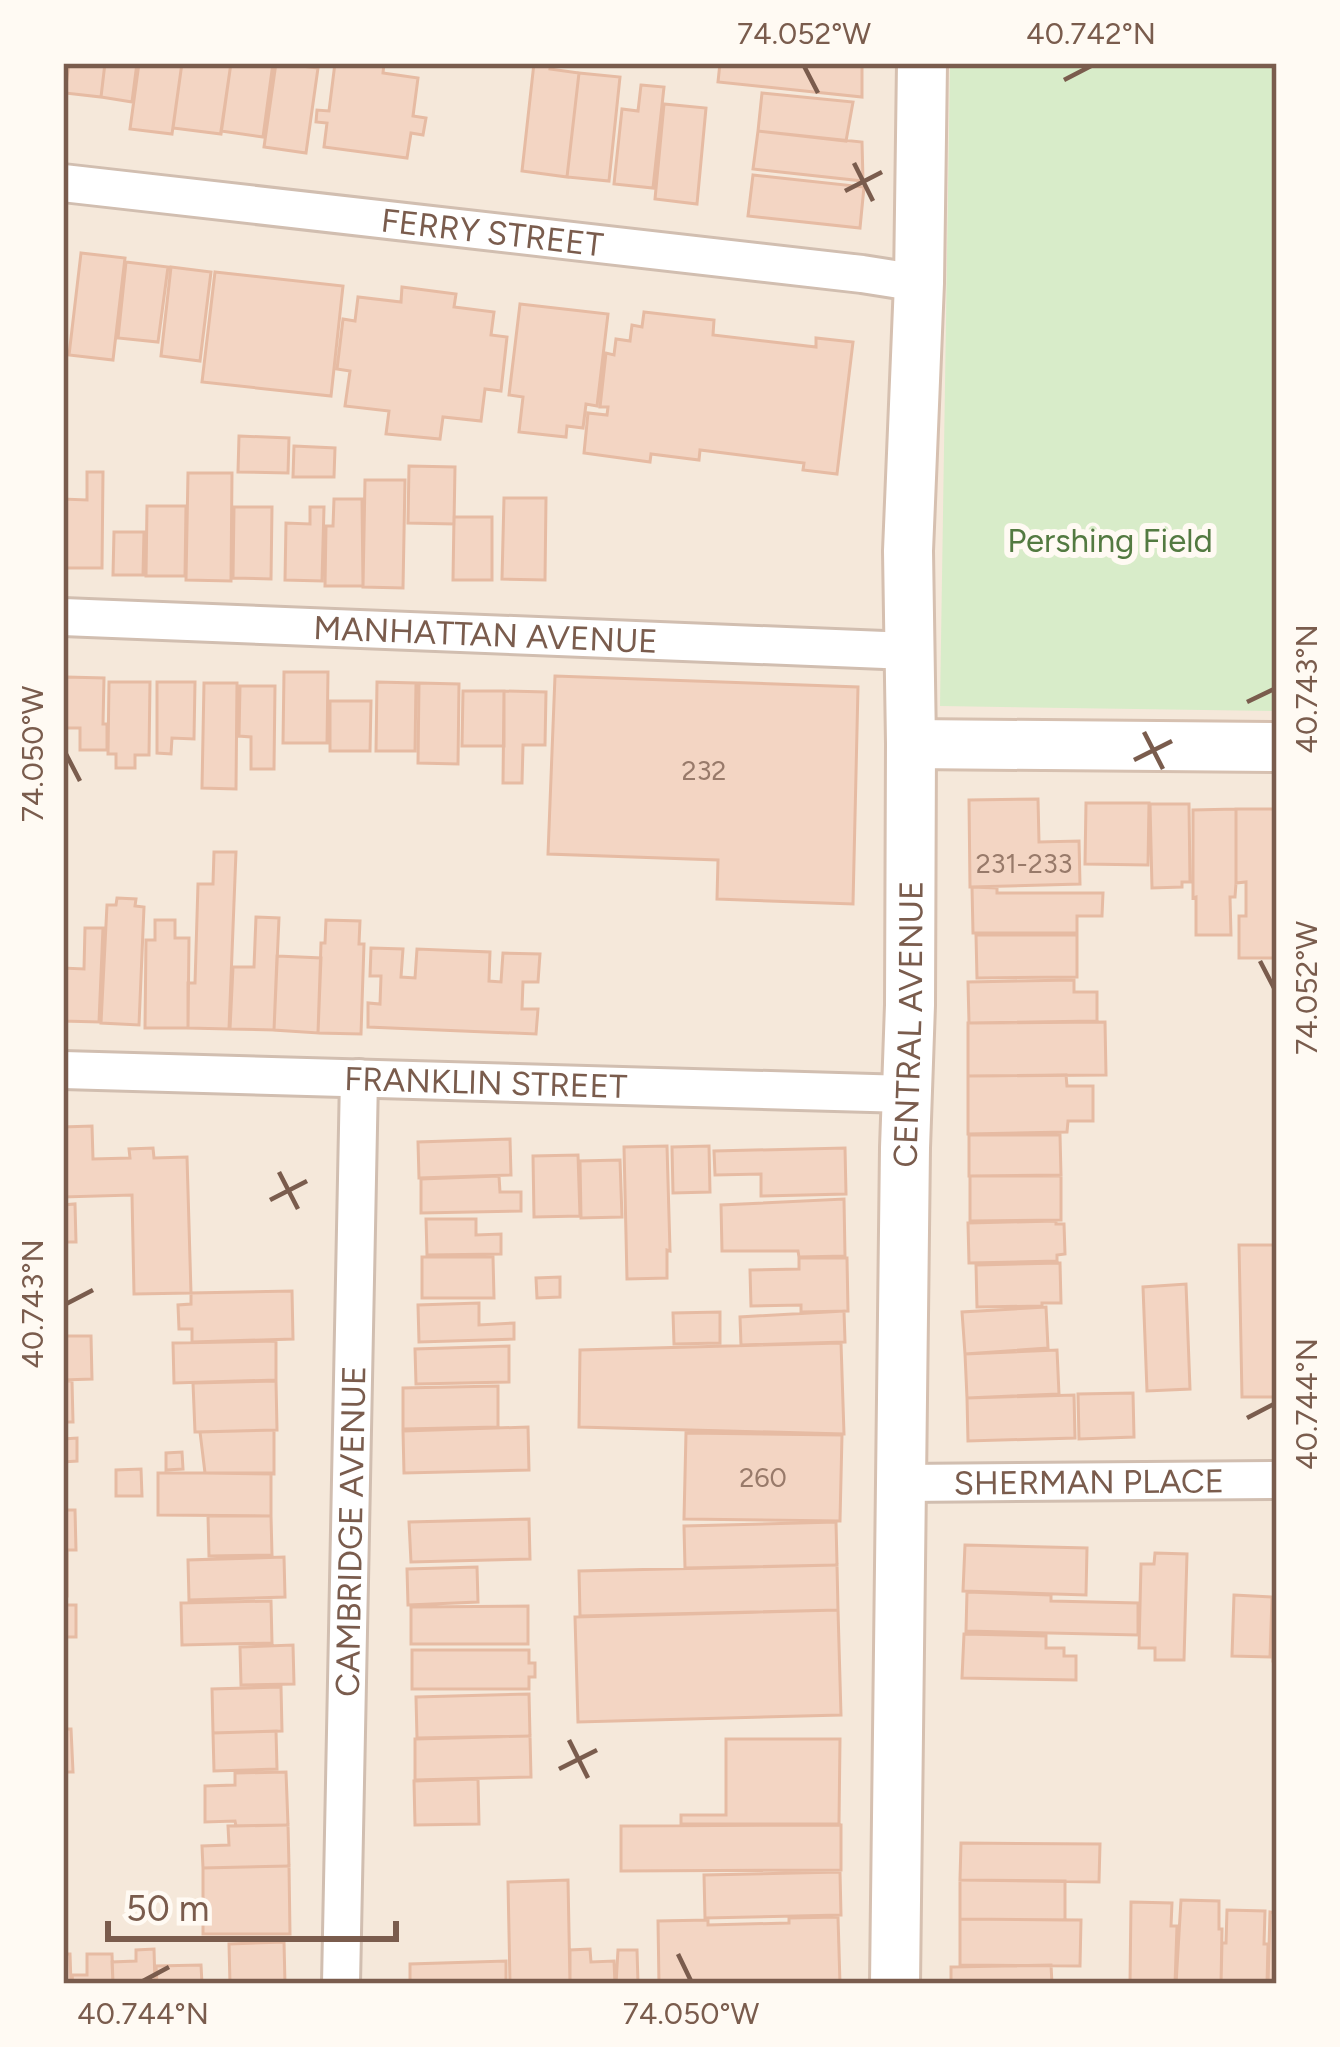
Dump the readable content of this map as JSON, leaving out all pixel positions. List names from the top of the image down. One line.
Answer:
{"streets":{"main road":["CENTRAL AVENUE"],"street":["FERRY STREET","MANHATTAN AVENUE","FRANKLIN STREET","SHERMAN PLACE","CAMBRIDGE AVENUE"]},"crossings":[["FERRY STREET","CENTRAL AVENUE"],["MANHATTAN AVENUE","CENTRAL AVENUE"],["CENTRAL AVENUE","FRANKLIN STREET"],["CENTRAL AVENUE","SHERMAN PLACE"],["FRANKLIN STREET","CAMBRIDGE AVENUE"]],"parks":["Pershing Field"],"house_numbers":["232","231-233","260"],"scale_bar":"50 m","coordinates":["74.052°W","40.742°N","40.743°N","74.050°W","40.744°N"]}
